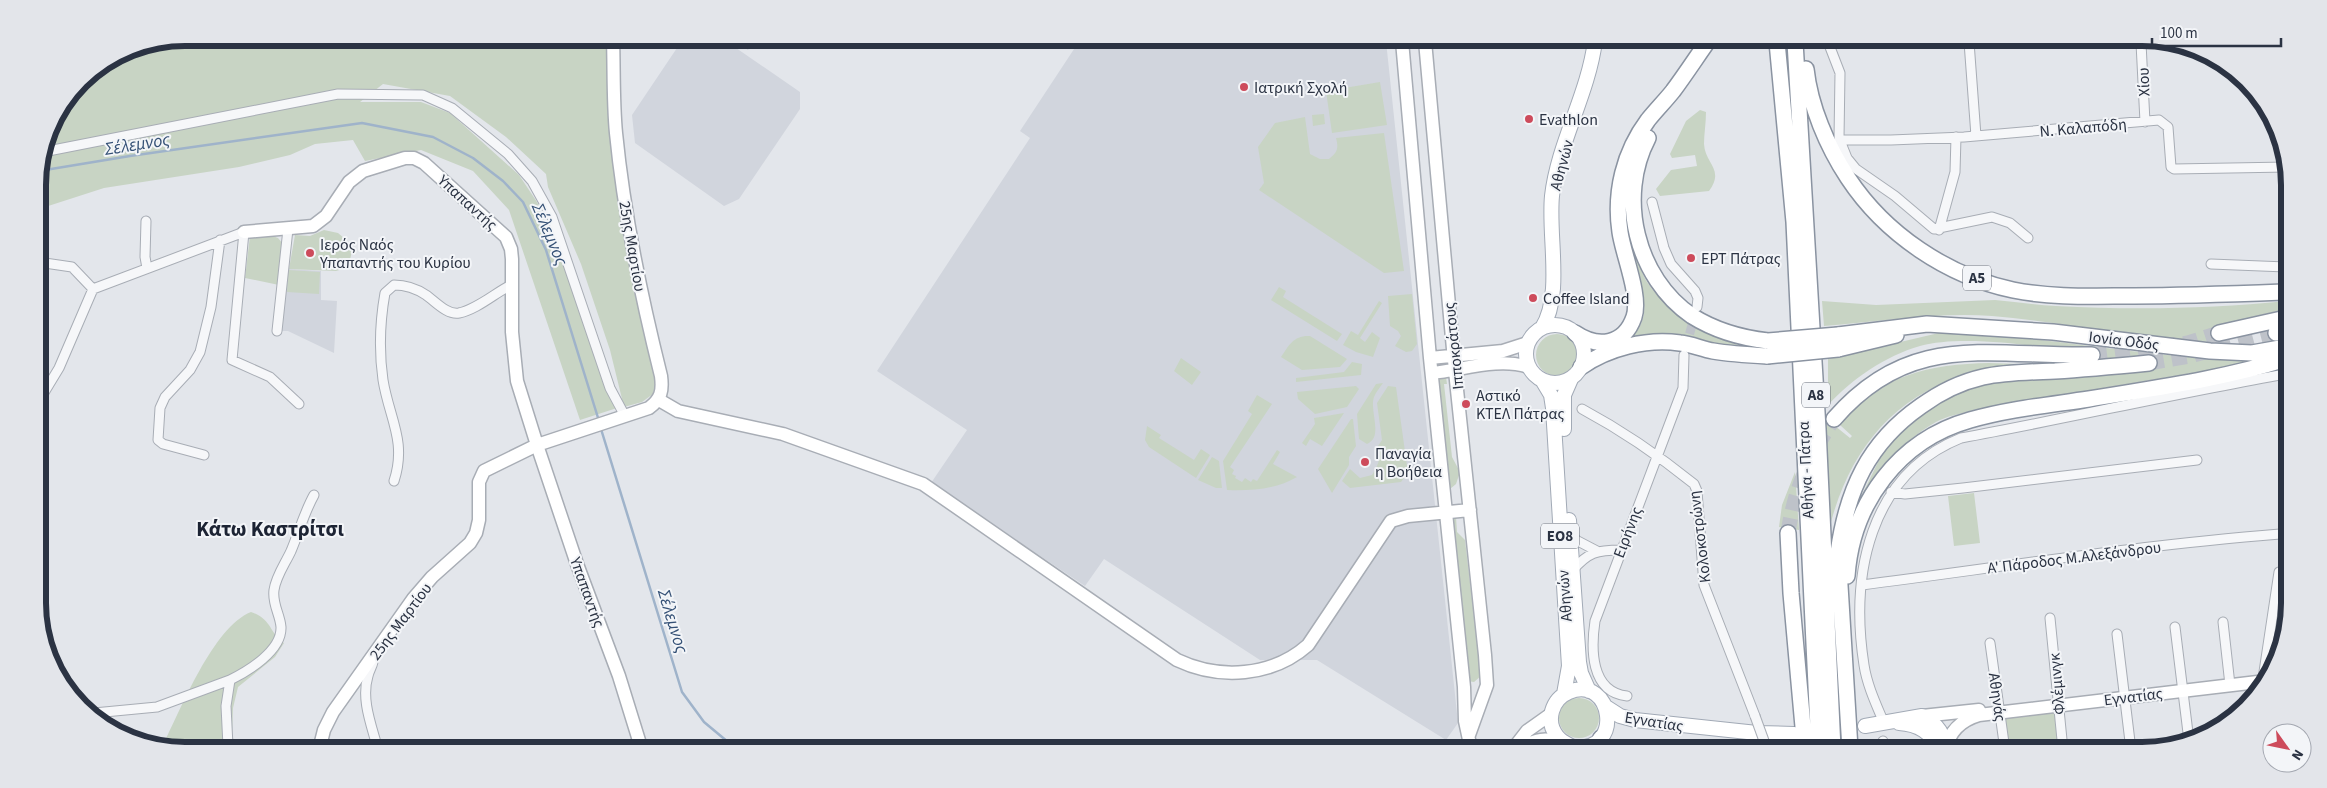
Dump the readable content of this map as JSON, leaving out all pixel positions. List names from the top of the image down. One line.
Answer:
{"streets":{"highway":["Α5","Ιονία Οδός","Α8","Αθήνα - Πάτρα"],"main road":["Αθηνών","ΕΟ8","Εγνατίας"],"street":["Χίου","Ν. Καλαπόδη","Υπαπαντής","25ης Μαρτίου","Ιπποκράτους","Ειρήνης","Κολοκοτρώνη","Α' Πάροδος Μ.Αλεξάνδρου","Φλέμινγκ","Αθηνάς"]},"crossings":[["Χίου","Ν. Καλαπόδη"],["Αθηνών","Εγνατίας"],["Υπαπαντής","25ης Μαρτίου"],["Ειρήνης","Κολοκοτρώνη"],["Φλέμινγκ","Εγνατίας"],["Εγνατίας","Αθηνάς"]],"districts":["Κάτω Καστρίτσι"],"water":["Σέλεμνος"],"places":["Ιατρική Σχολή","Evathlon","Ιερός Ναός Υπαπαντής του Κυρίου","ΕΡΤ Πάτρας","Coffee Island","Αστικό ΚΤΕΛ Πάτρας","Παναγία η Βοήθεια"],"scale_bar":"100 m","north":"bottom right"}
